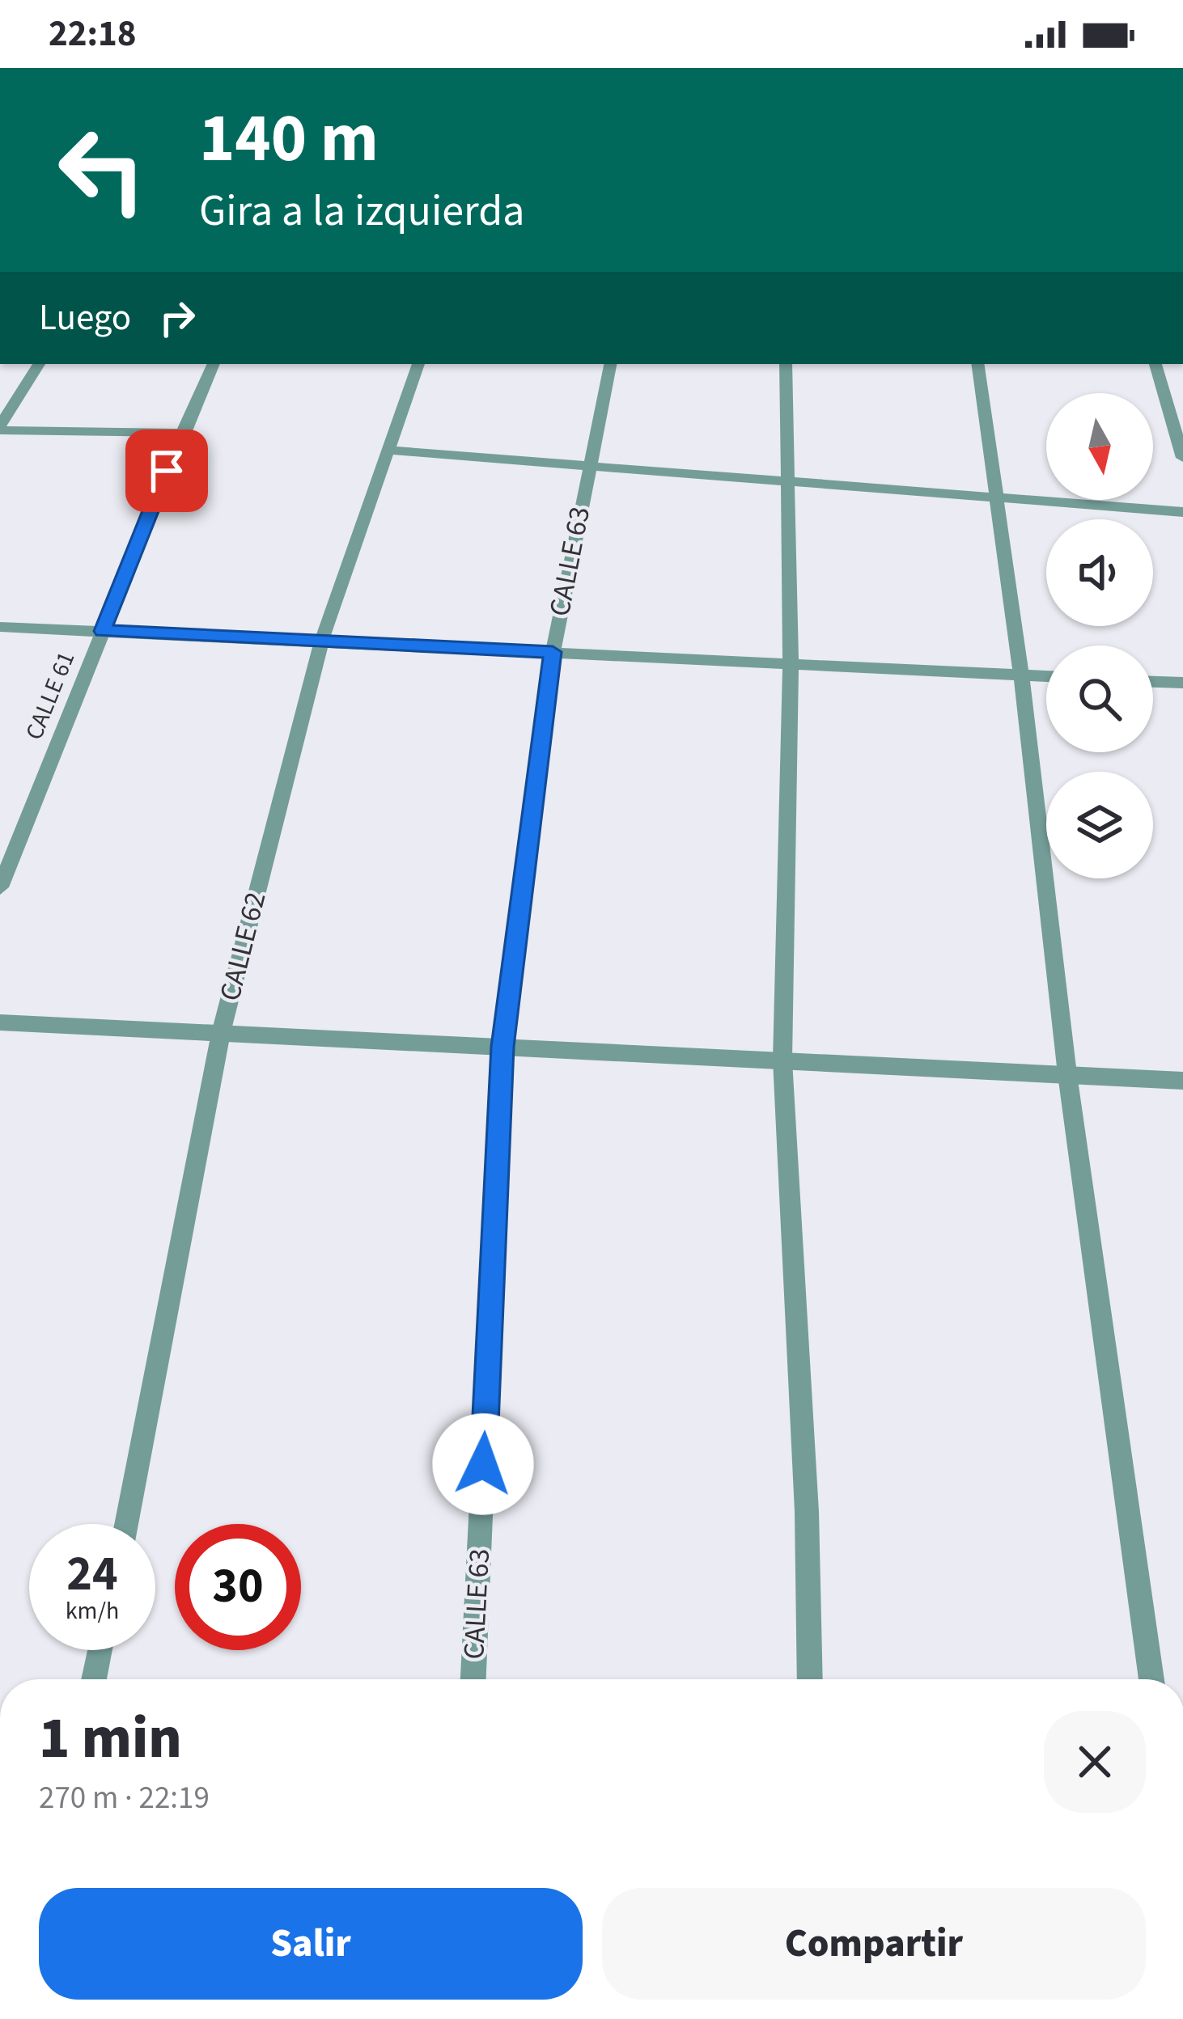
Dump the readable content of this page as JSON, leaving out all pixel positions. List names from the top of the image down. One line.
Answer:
{"streets":{"street":["CALLE 63","CALLE 61","CALLE 62"]},"north":"bottom","page":{"status":"22:18","turn":["140 m","Gira a la izquierda"],"then":"Luego","speed":"24 km/h","limit":"30","heading":["1 min","270 m · 22:19"],"buttons":["Salir","Compartir"]}}
